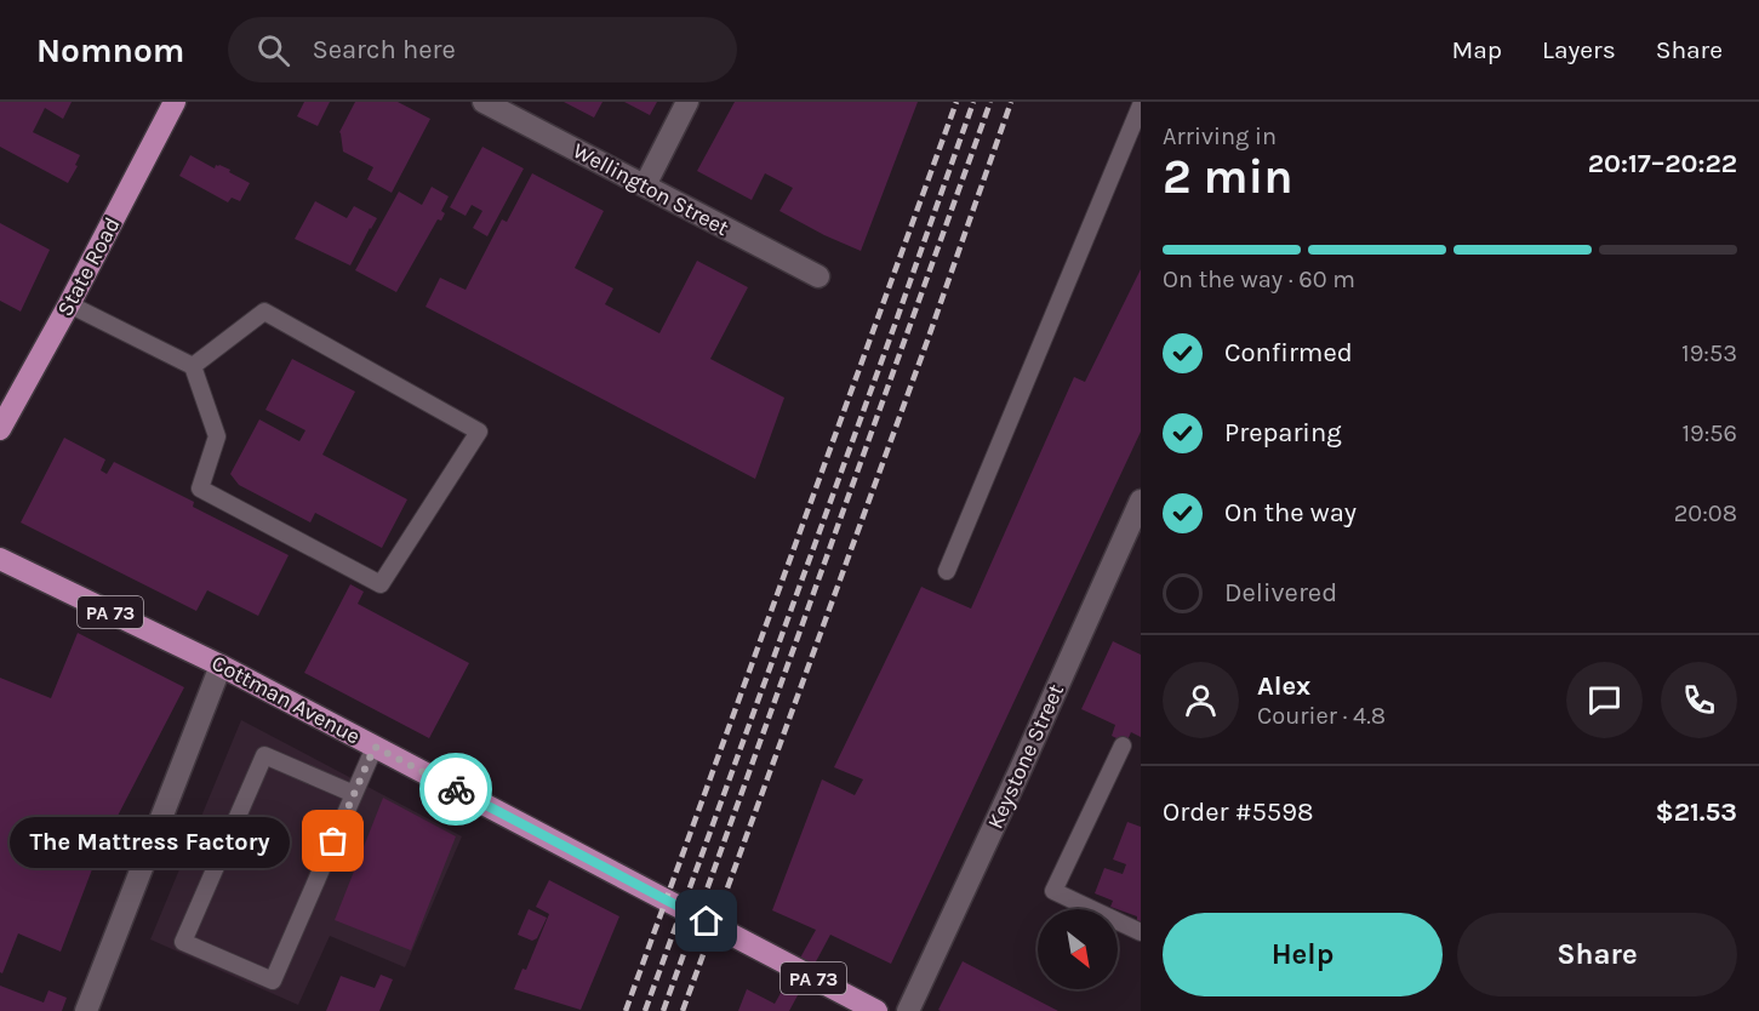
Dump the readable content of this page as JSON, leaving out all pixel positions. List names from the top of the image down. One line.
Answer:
{"streets":{"main road":["State Road","PA 73","Cottman Avenue"],"street":["Wellington Street","Keystone Street"]},"places":["The Mattress Factory"],"north":"bottom right","page":{"header":"Nomnom","search":"Search here","nav":["Map","Layers","Share"],"heading":["2 min","Arriving in","20:17–20:22"],"panel":["Alex","Courier · 4.8","Order #5598","$21.53"],"bar":"On the way · 60 m","list":[["Confirmed","19:53"],["Preparing","19:56"],["On the way","20:08"],"Delivered"],"bubble":"The Mattress Factory","buttons":["Help","Share"]}}
